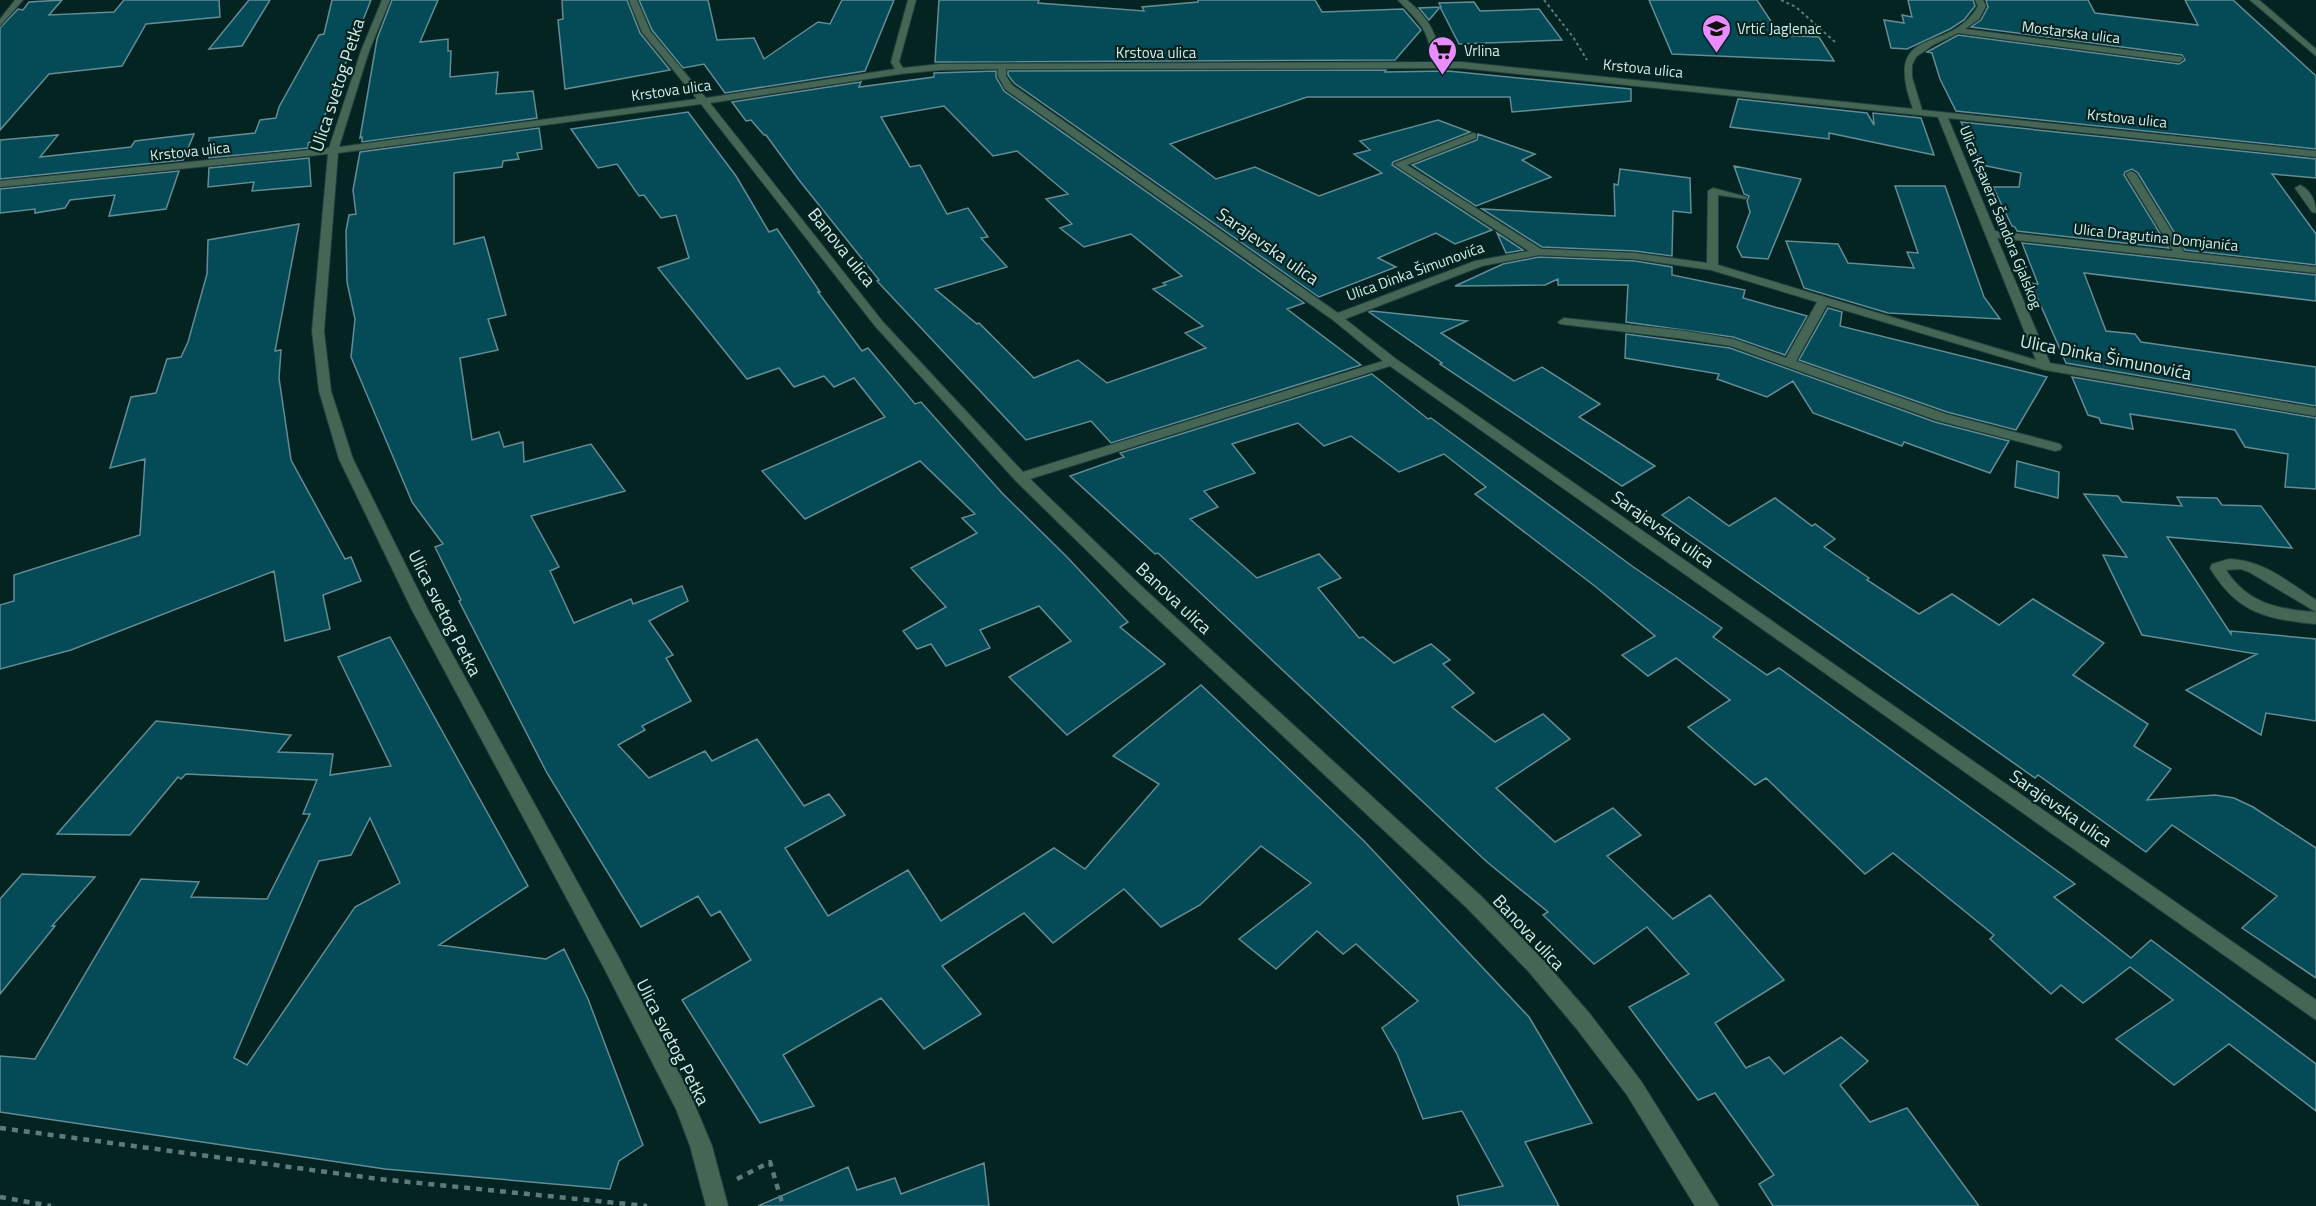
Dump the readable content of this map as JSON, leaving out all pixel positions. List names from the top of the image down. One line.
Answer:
{"streets":{"street":["Mostarska ulica","Krstova ulica","Ulica svetog Petka","Ulica Ksavera Šandora Gjalskog","Ulica Dragutina Domjanića","Sarajevska ulica","Banova ulica","Ulica Dinka Šimunovića"]},"crossings":[["Krstova ulica","Ulica svetog Petka"],["Krstova ulica","Ulica Ksavera Šandora Gjalskog"],["Krstova ulica","Sarajevska ulica"],["Krstova ulica","Banova ulica"],["Ulica Ksavera Šandora Gjalskog","Ulica Dragutina Domjanića"],["Ulica Ksavera Šandora Gjalskog","Ulica Dinka Šimunovića"],["Sarajevska ulica","Ulica Dinka Šimunovića"]],"places":{"school or university":["Vrtić Jaglenac"],"supermarket":["Vrlina"]}}
